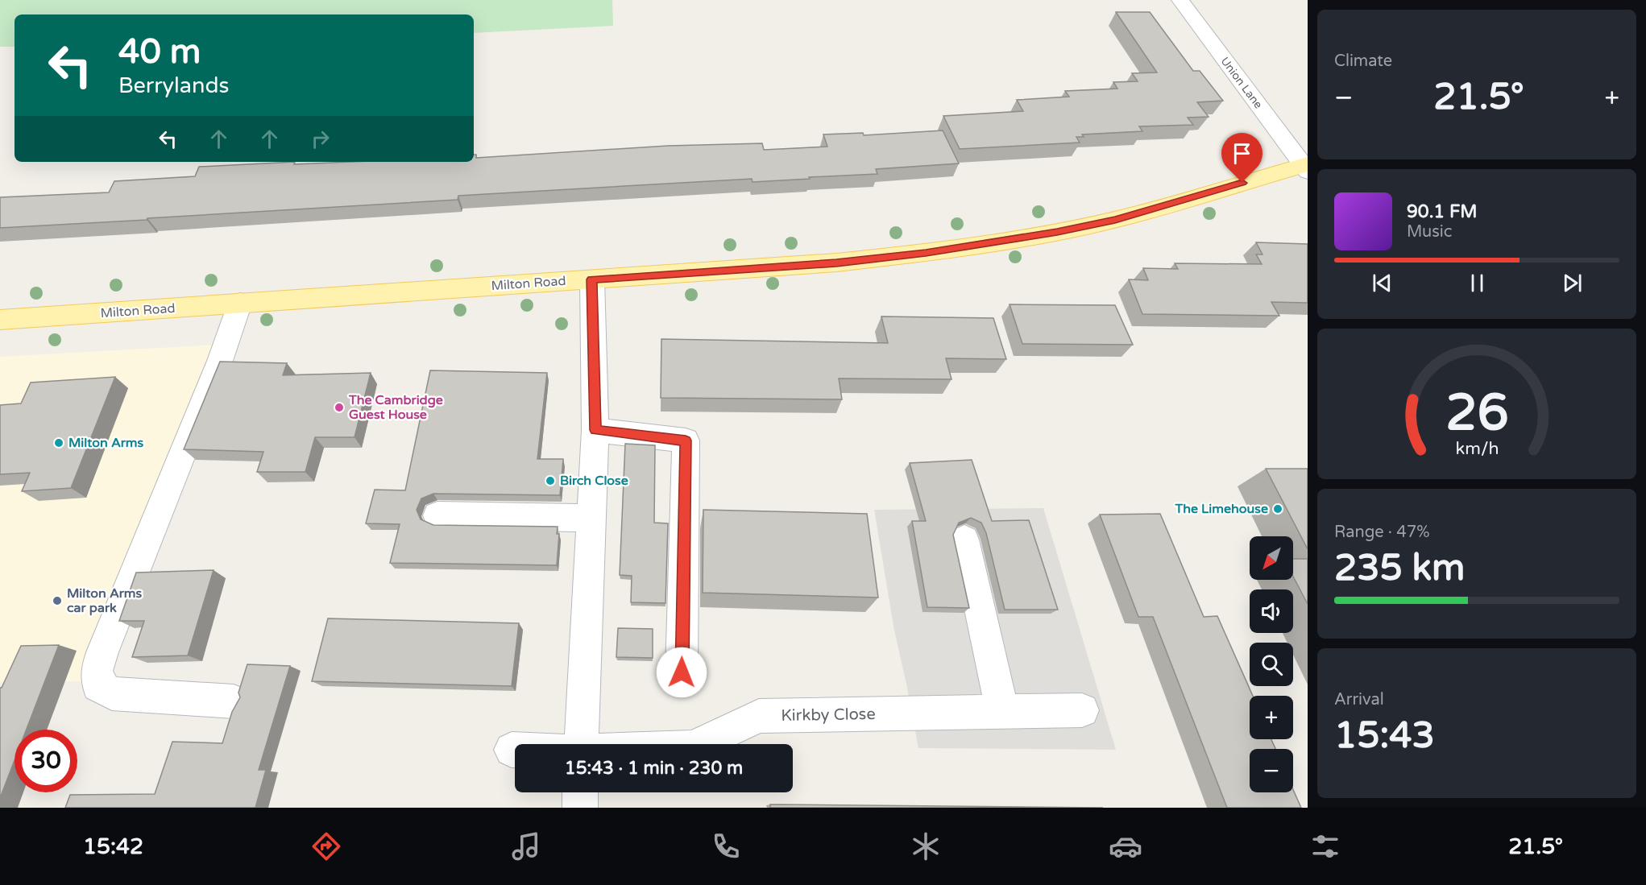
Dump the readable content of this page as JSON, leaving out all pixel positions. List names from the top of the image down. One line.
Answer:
{"streets":{"main road":["Milton Road"],"street":["Union Lane","Kirkby Close"]},"crossings":[["Union Lane","Milton Road"]],"places":["The Cambridge Guest House","Milton Arms","Birch Close","The Limehouse","Milton Arms car park"],"north":"bottom left","page":{"tile":["Climate",["Range · 47%","235 km"],["Arrival","15:43"]],"turn":["40 m","Berrylands"],"heat":["−","21.5°","+"],"song":["90.1 FM","Music"],"map_buttons":["+","−"],"limit":"30","trip":"15:43 · 1 min · 230 m","tabs":["15:42","21.5°"],"gauge":["26","km/h"]}}
